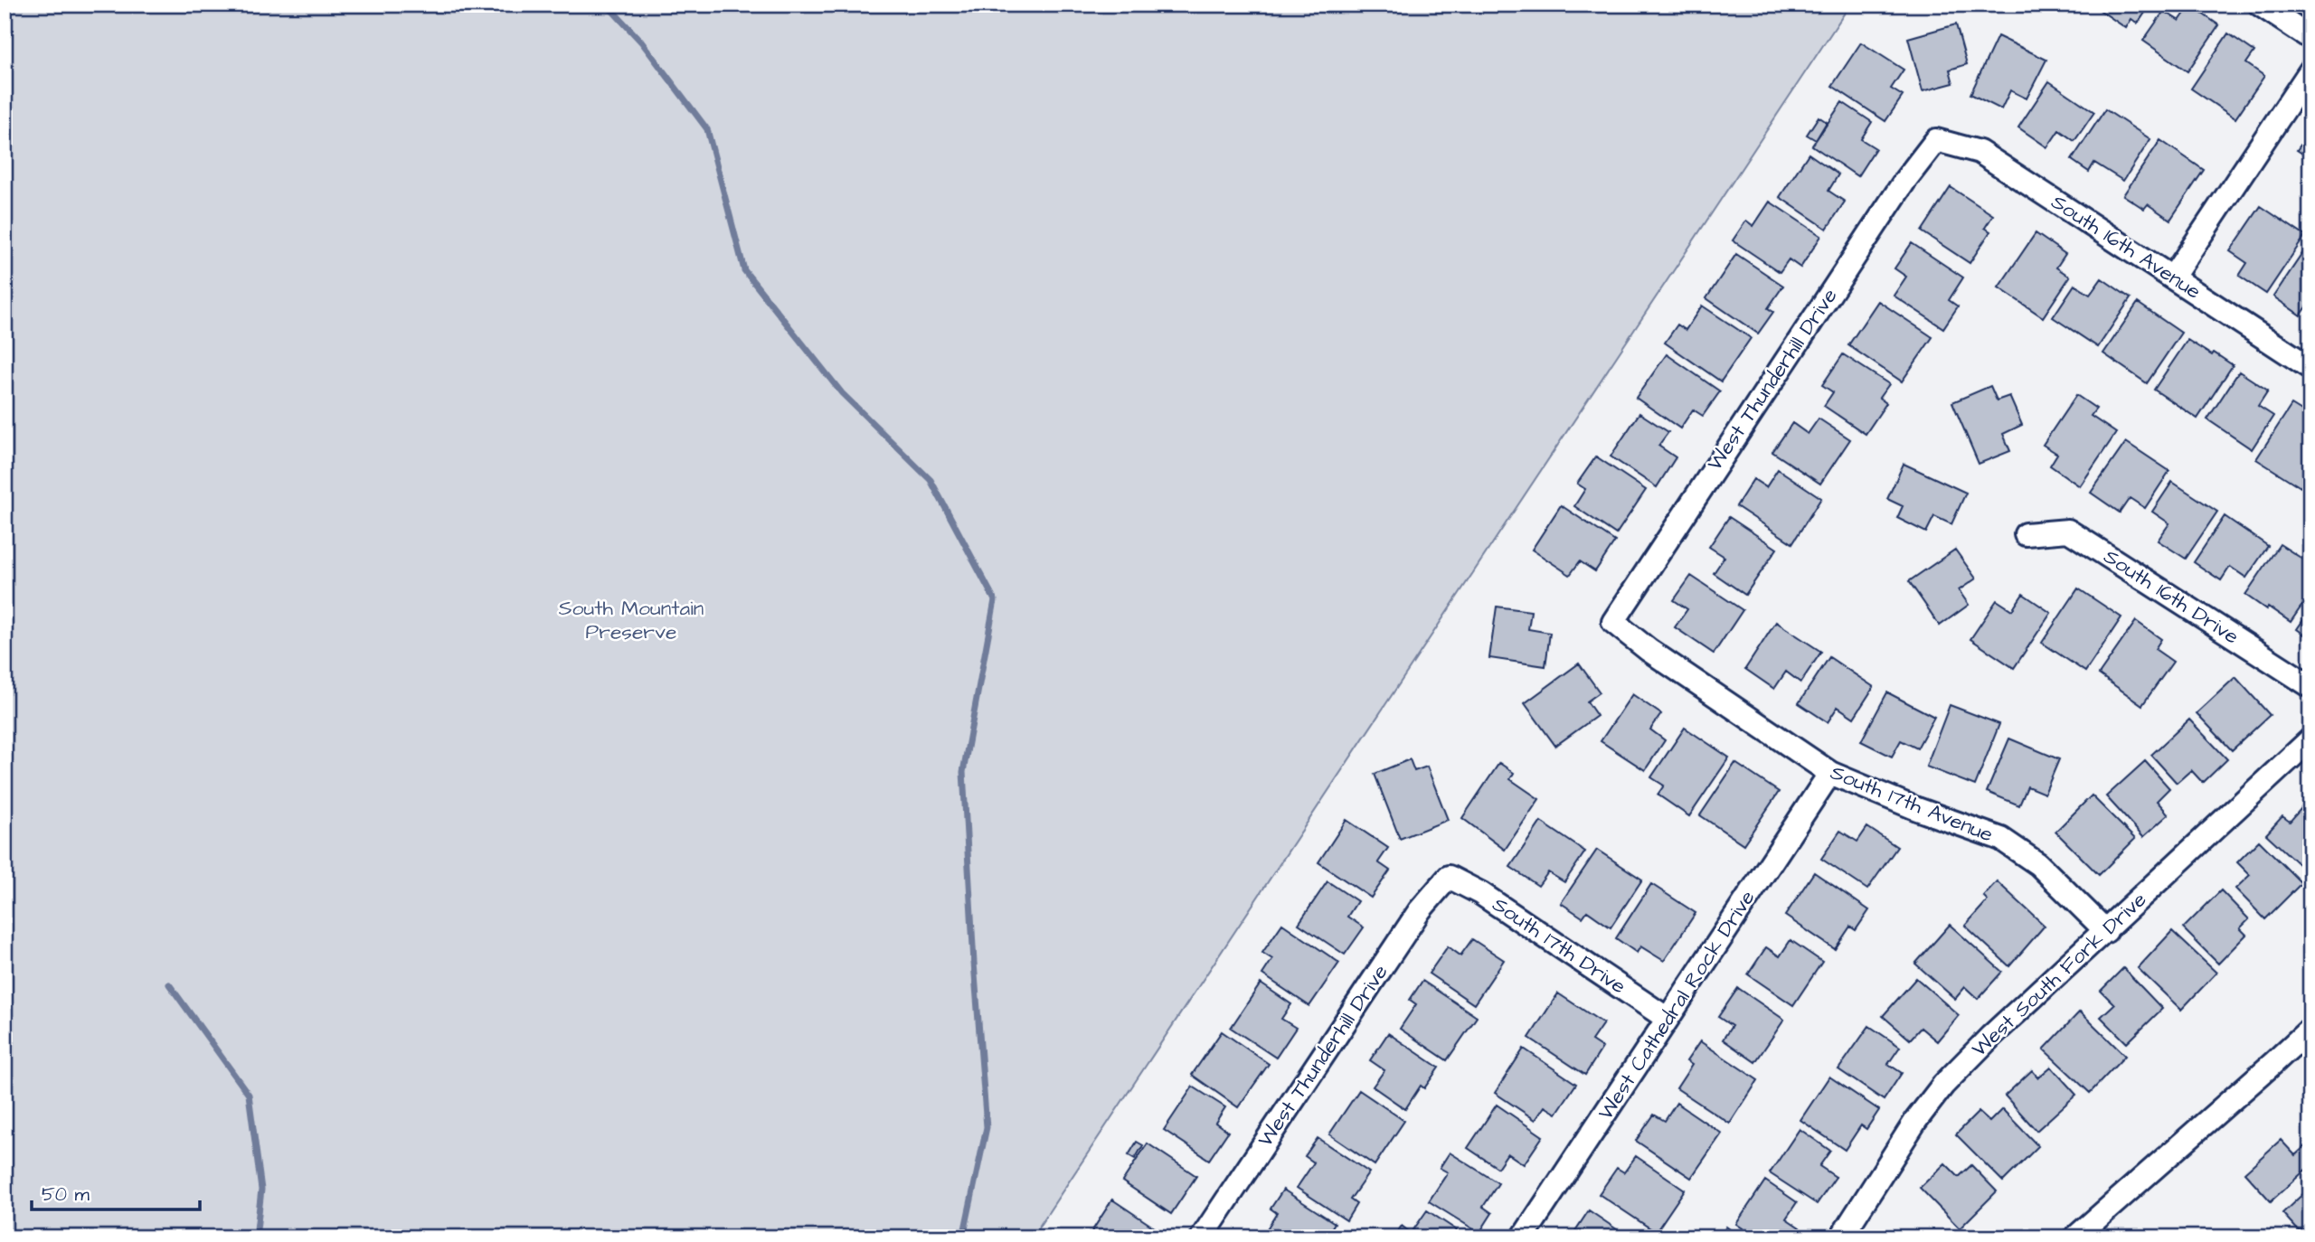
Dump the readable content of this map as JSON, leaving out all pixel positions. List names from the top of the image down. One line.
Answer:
{"streets":{"street":["South 16th Avenue","West Thunderhill Drive","South 16th Drive","South 17th Avenue","South 17th Drive","West South Fork Drive","West Cathedral Rock Drive"]},"crossings":[["South 16th Avenue","West Thunderhill Drive"],["West Thunderhill Drive","South 17th Avenue"],["West Thunderhill Drive","South 17th Drive"],["South 17th Avenue","West South Fork Drive"],["South 17th Avenue","West Cathedral Rock Drive"],["South 17th Drive","West Cathedral Rock Drive"]],"parks":["South Mountain Preserve"],"scale_bar":"50 m"}
